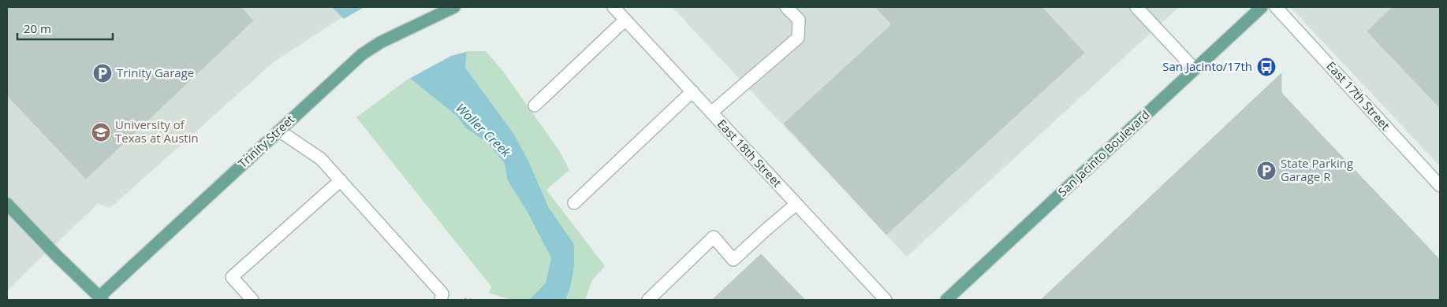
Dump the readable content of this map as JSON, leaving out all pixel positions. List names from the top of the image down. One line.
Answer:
{"streets":{"main road":["Trinity Street","San Jacinto Boulevard"],"street":["East 17th Street","East 18th Street"]},"water":["Waller Creek"],"places":{"bus stop":["San Jacinto/17th"],"parking":["Trinity Garage","State Parking Garage R"],"school or university":["University of Texas at Austin"]},"scale_bar":"20 m"}
